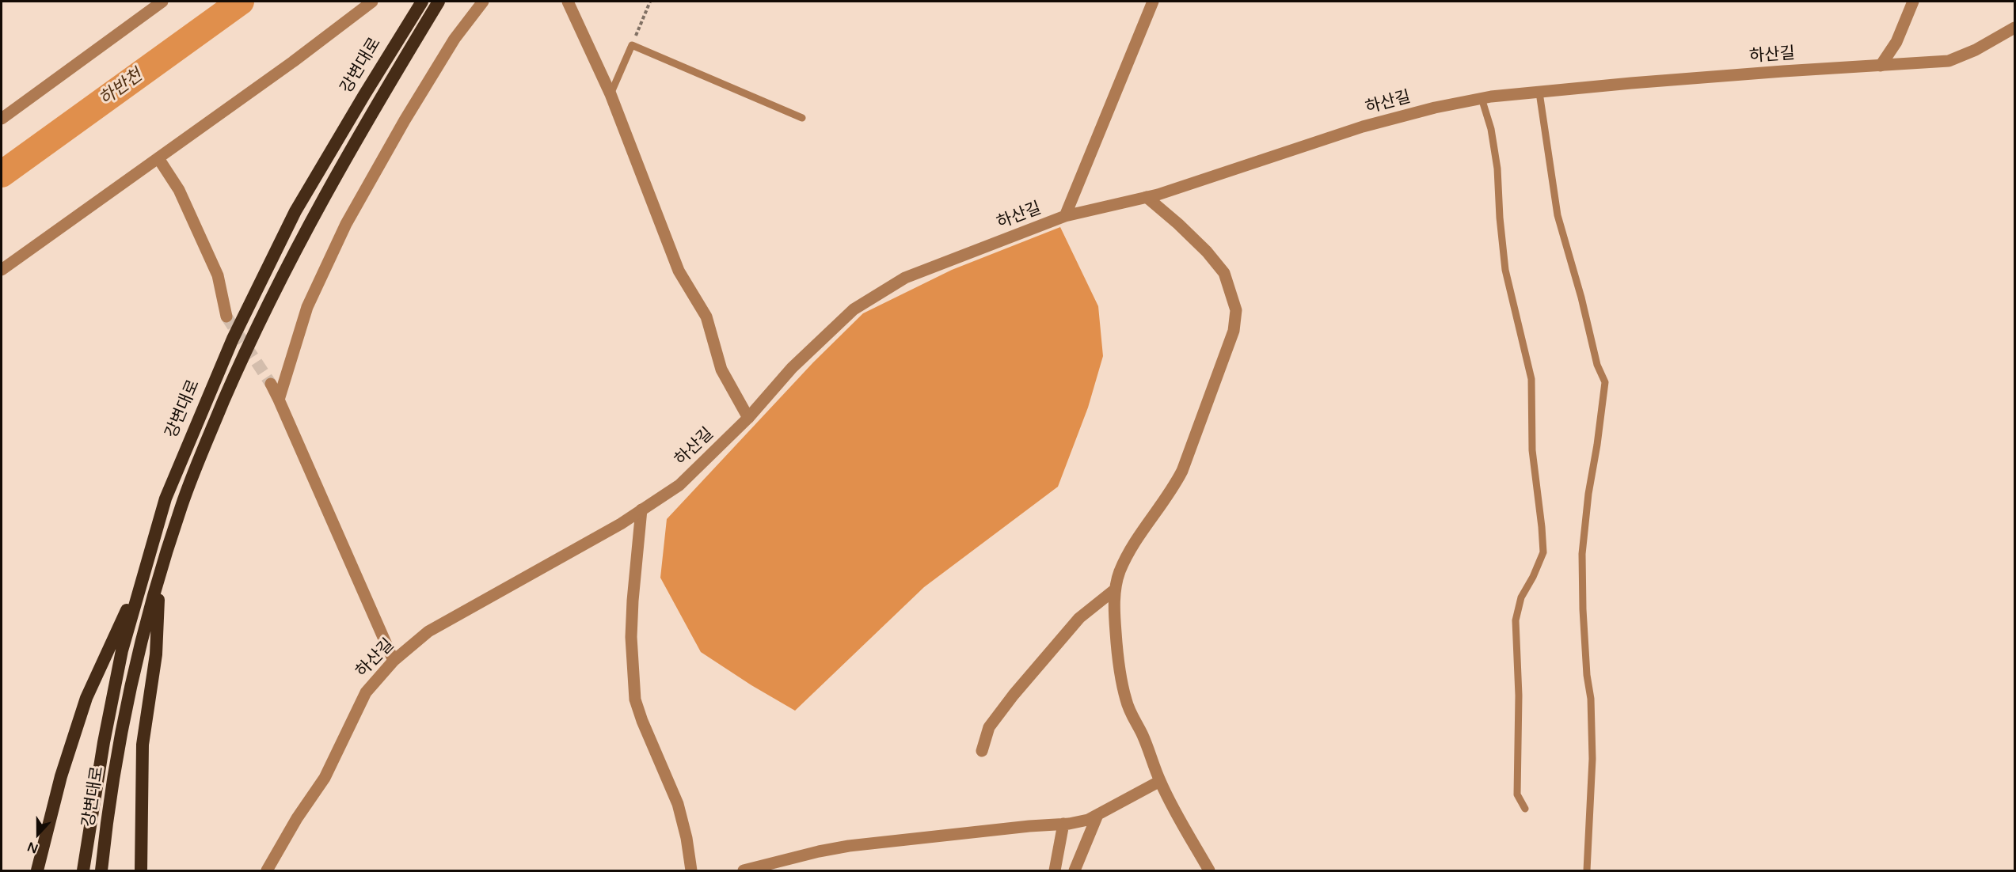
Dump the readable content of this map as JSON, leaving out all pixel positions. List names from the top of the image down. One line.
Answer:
{"streets":{"highway":["강변대로"],"street":["하산길"]},"water":["하반천"],"north":"bottom"}
